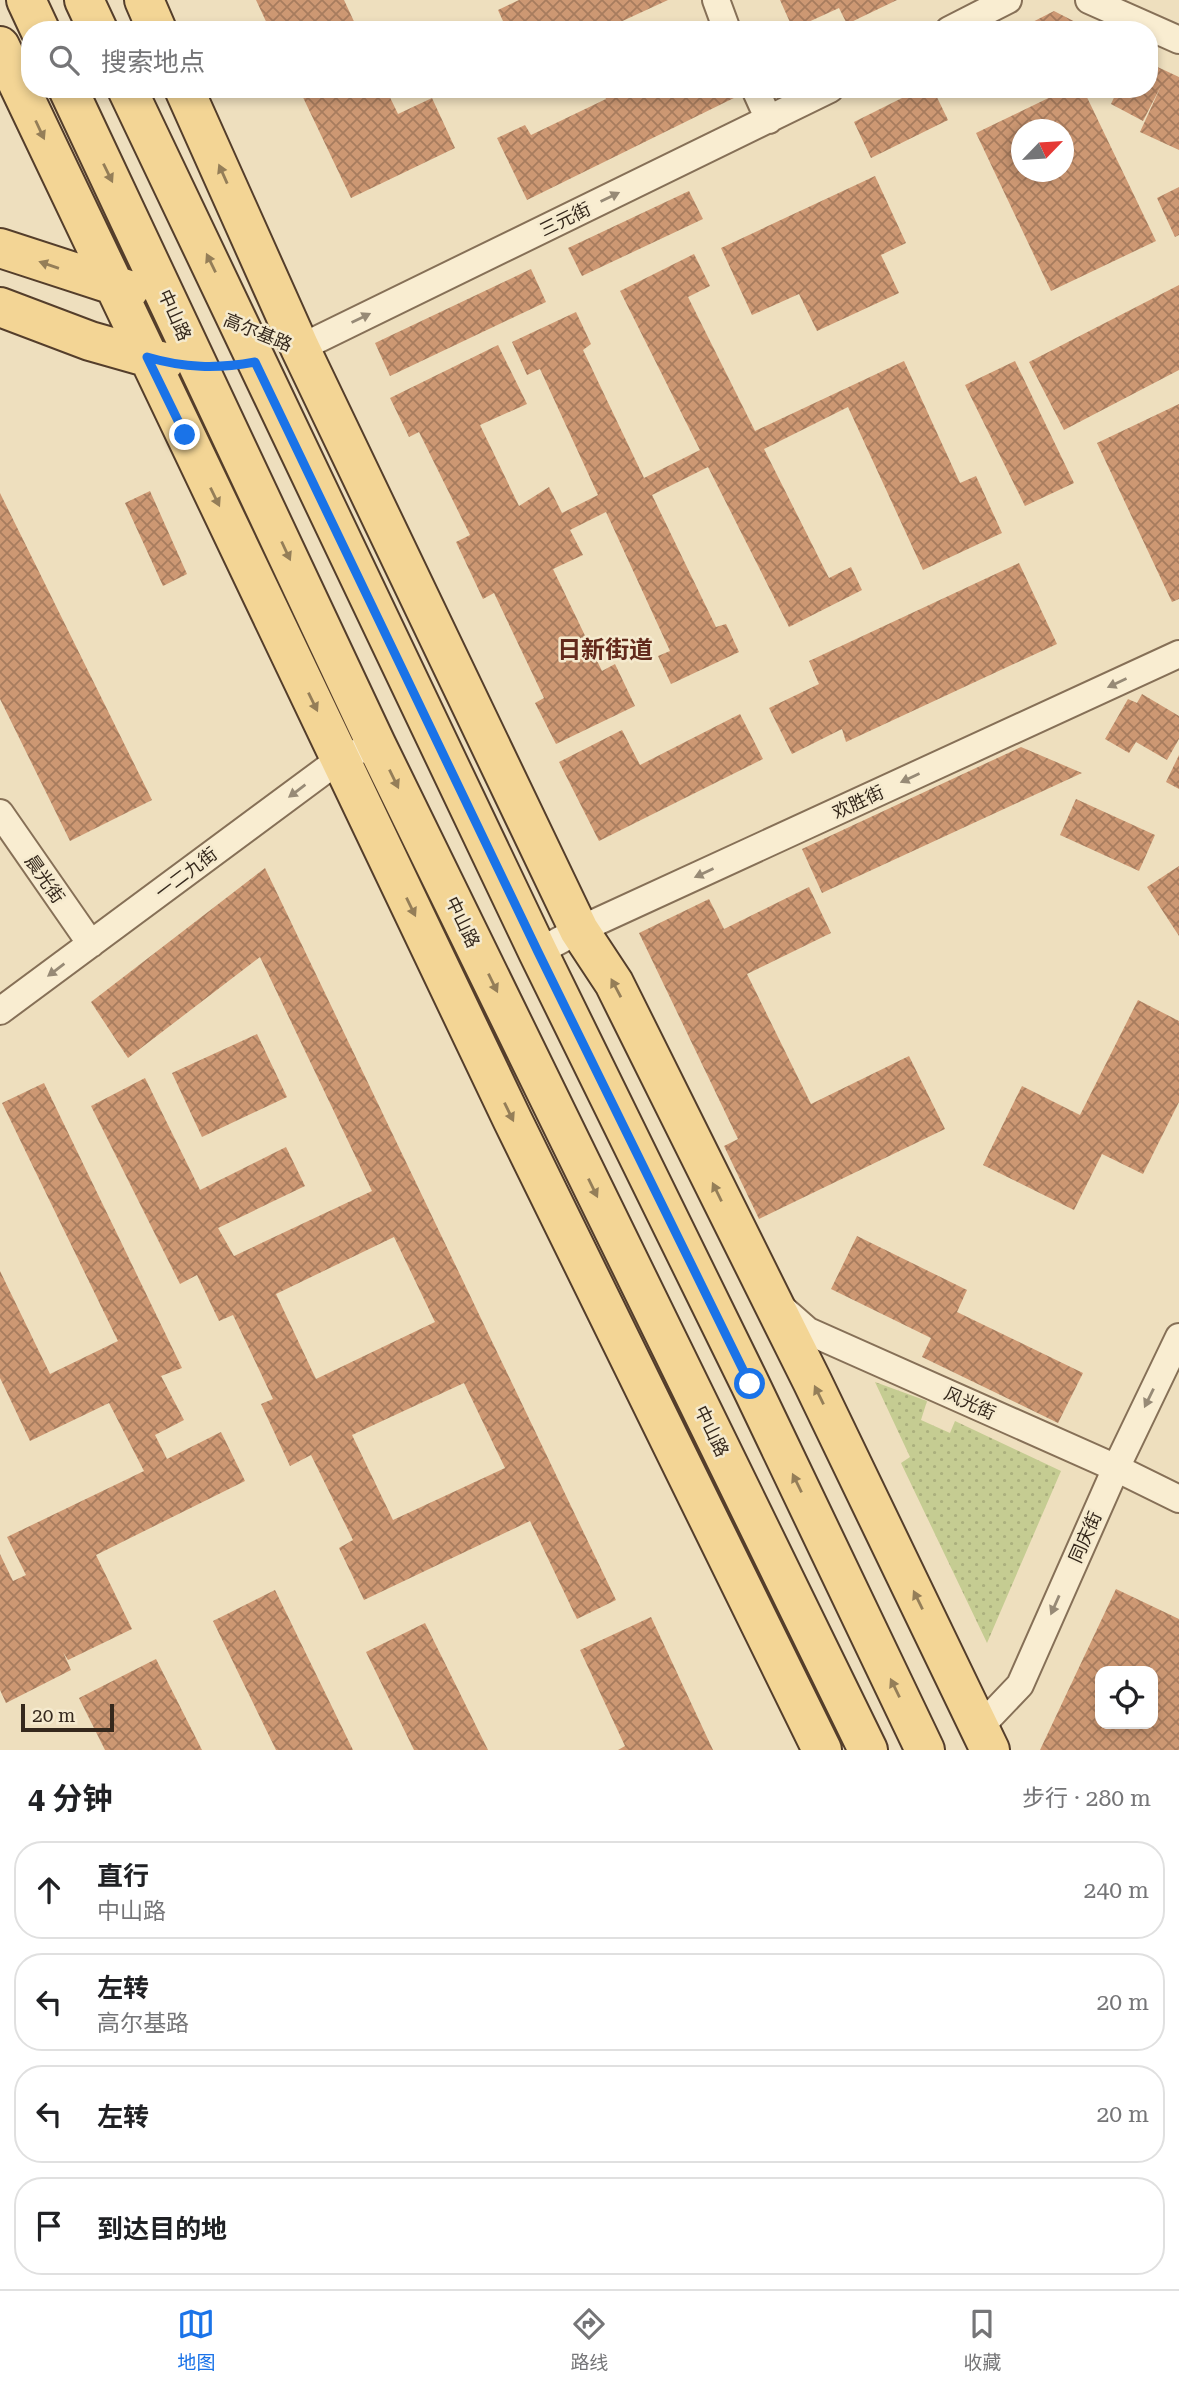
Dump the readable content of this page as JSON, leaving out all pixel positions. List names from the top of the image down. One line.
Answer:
{"streets":{"main road":["中山路","高尔基路"],"street":["三元街","欢胜街","一二九街","晨光街","风光街","同庆街"]},"crossings":[["三元街","高尔基路"],["中山路","高尔基路"],["中山路","一二九街"],["一二九街","晨光街"],["风光街","同庆街"]],"one_way":["三元街","欢胜街","一二九街","同庆街"],"districts":["日新街道"],"scale_bar":"20 m","north":"top right","page":{"search":"搜索地点","scale":"20 m","heading":["4 分钟","步行 · 280 m"],"list":[["直行","中山路","240 m"],["左转","高尔基路","20 m"],["左转","20 m"],"到达目的地"],"nav":["地图","路线","收藏"]}}
